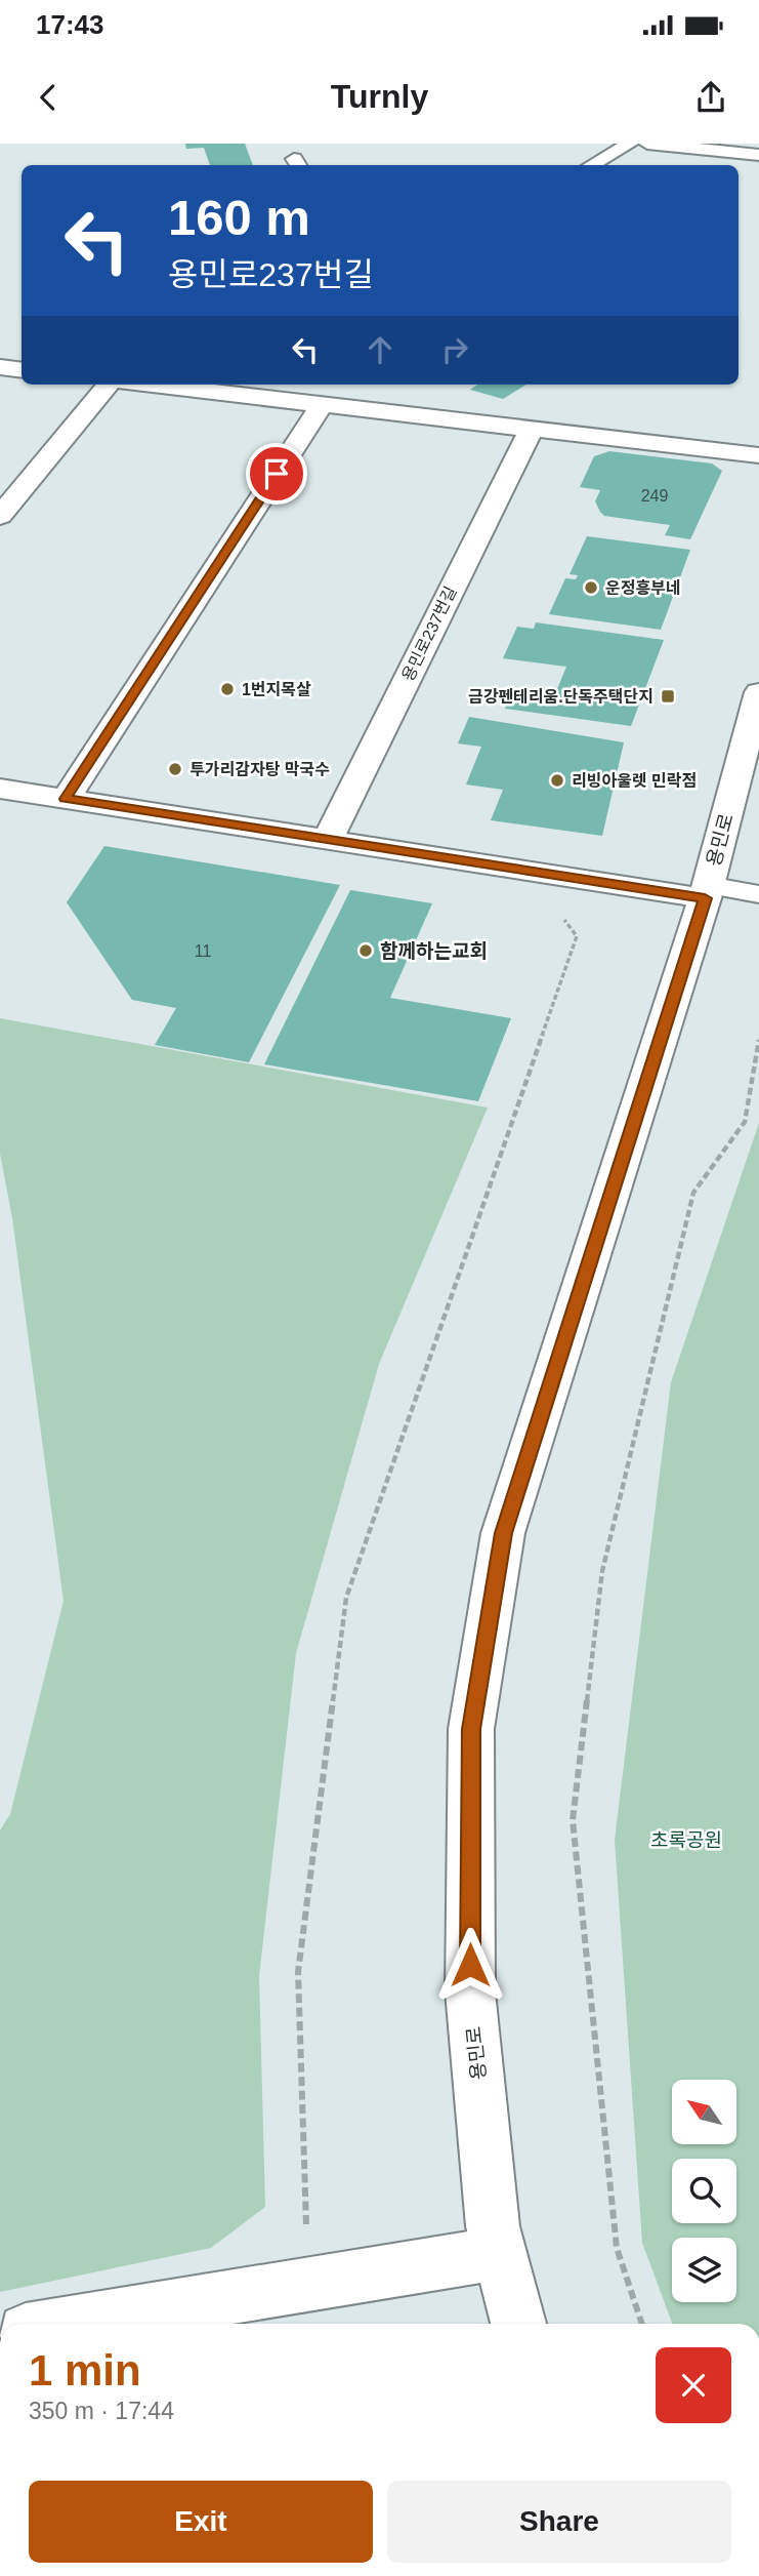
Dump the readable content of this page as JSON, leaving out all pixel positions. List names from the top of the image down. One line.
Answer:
{"streets":{"street":["용민로237번길","용민로"]},"parks":["초록공원"],"places":{"other":["운정흥부네","1번지목살","투가리감자탕 막국수","리빙아울렛 민락점","함께하는교회"],"transit":["금강펜테리움.단독주택단지"]},"house_numbers":["249","11"],"north":"top left","page":{"status":"17:43","header":"Turnly","turn":["160 m","용민로237번길"],"heading":["1 min","350 m · 17:44"],"buttons":["Exit","Share"]}}
